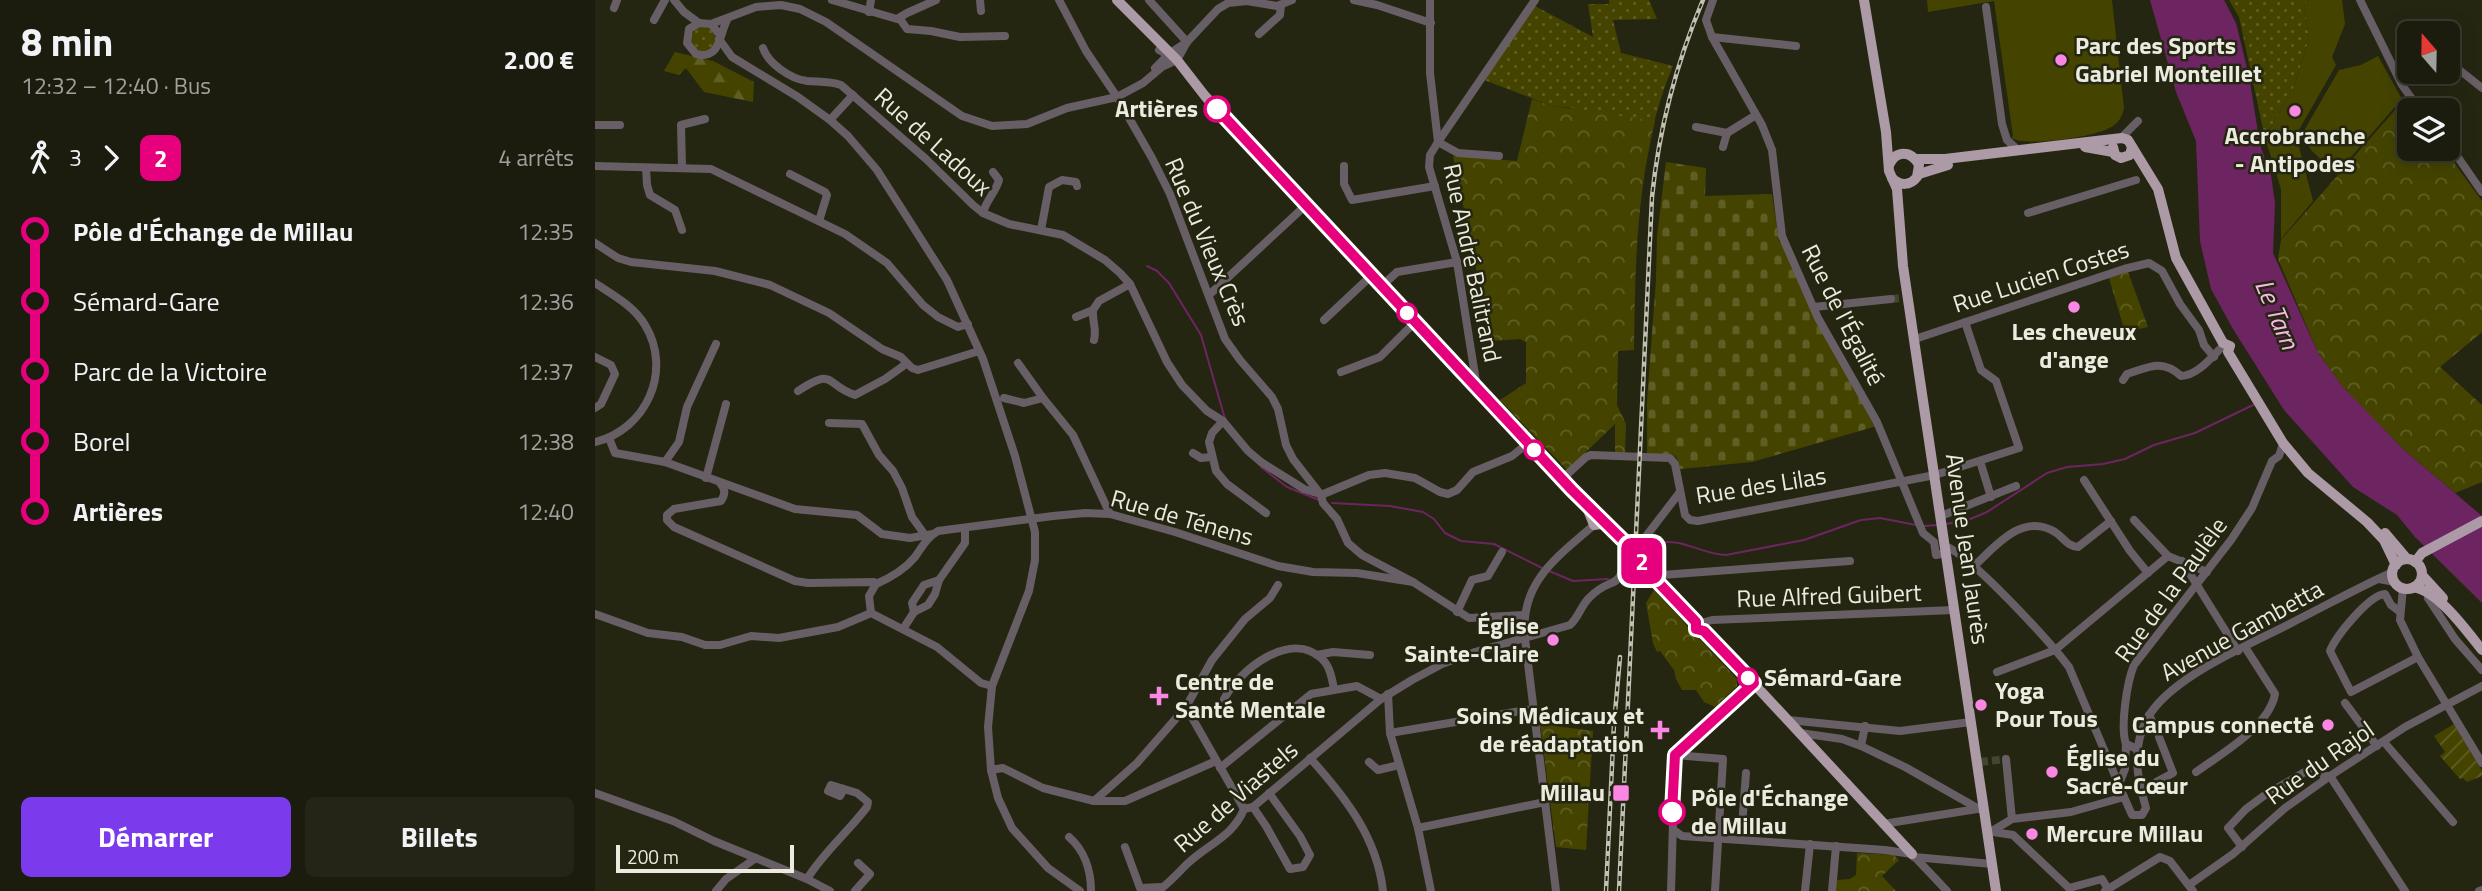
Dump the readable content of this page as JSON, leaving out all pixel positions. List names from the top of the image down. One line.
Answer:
{"streets":{"main road":["Avenue Jean Jaurès"],"street":["Rue de Ladoux","Rue du Vieux Crès","Rue André Balitrand","Rue Lucien Costes","Rue de l'Égalité","Rue des Lilas","Rue de Ténens","Rue de la Paulèle","Rue Alfred Guibert","Avenue Gambetta","Rue du Rajol","Rue de Viastels"]},"crossings":[["Rue de Ladoux","Rue du Vieux Crès"],["Rue du Vieux Crès","Rue de Ténens"],["Rue Lucien Costes","Rue des Lilas"],["Rue Lucien Costes","Avenue Jean Jaurès"],["Rue de l'Égalité","Rue des Lilas"],["Rue de l'Égalité","Avenue Jean Jaurès"],["Rue des Lilas","Avenue Jean Jaurès"],["Avenue Jean Jaurès","Rue Alfred Guibert"]],"water":["Le Tarn"],"places":{"other":["Parc des Sports Gabriel Monteillet","Artières","Accrobranche - Antipodes","Les cheveux d'ange","Église Sainte-Claire","Sémard-Gare","Yoga Pour Tous","Campus connecté","Église du Sacré-Cœur","Pôle d'Échange de Millau","Mercure Millau"],"health":["Centre de Santé Mentale","Soins Médicaux et de réadaptation"],"transit":["Millau"]},"lines":["bus line 2"],"scale_bar":"200 m","north":"top","page":{"heading":["8 min","12:32 – 12:40 · Bus","2.00 €"],"on_map":"2","legs":["3","2","4 arrêts"],"list":[{"name":"Pôle d'Échange de Millau","value":"12:35"},{"name":"Sémard-Gare","value":"12:36"},{"name":"Parc de la Victoire","value":"12:37"},{"name":"Borel","value":"12:38"},{"name":"Artières","value":"12:40"}],"buttons":["Démarrer","Billets"],"scale":"200 m"}}
